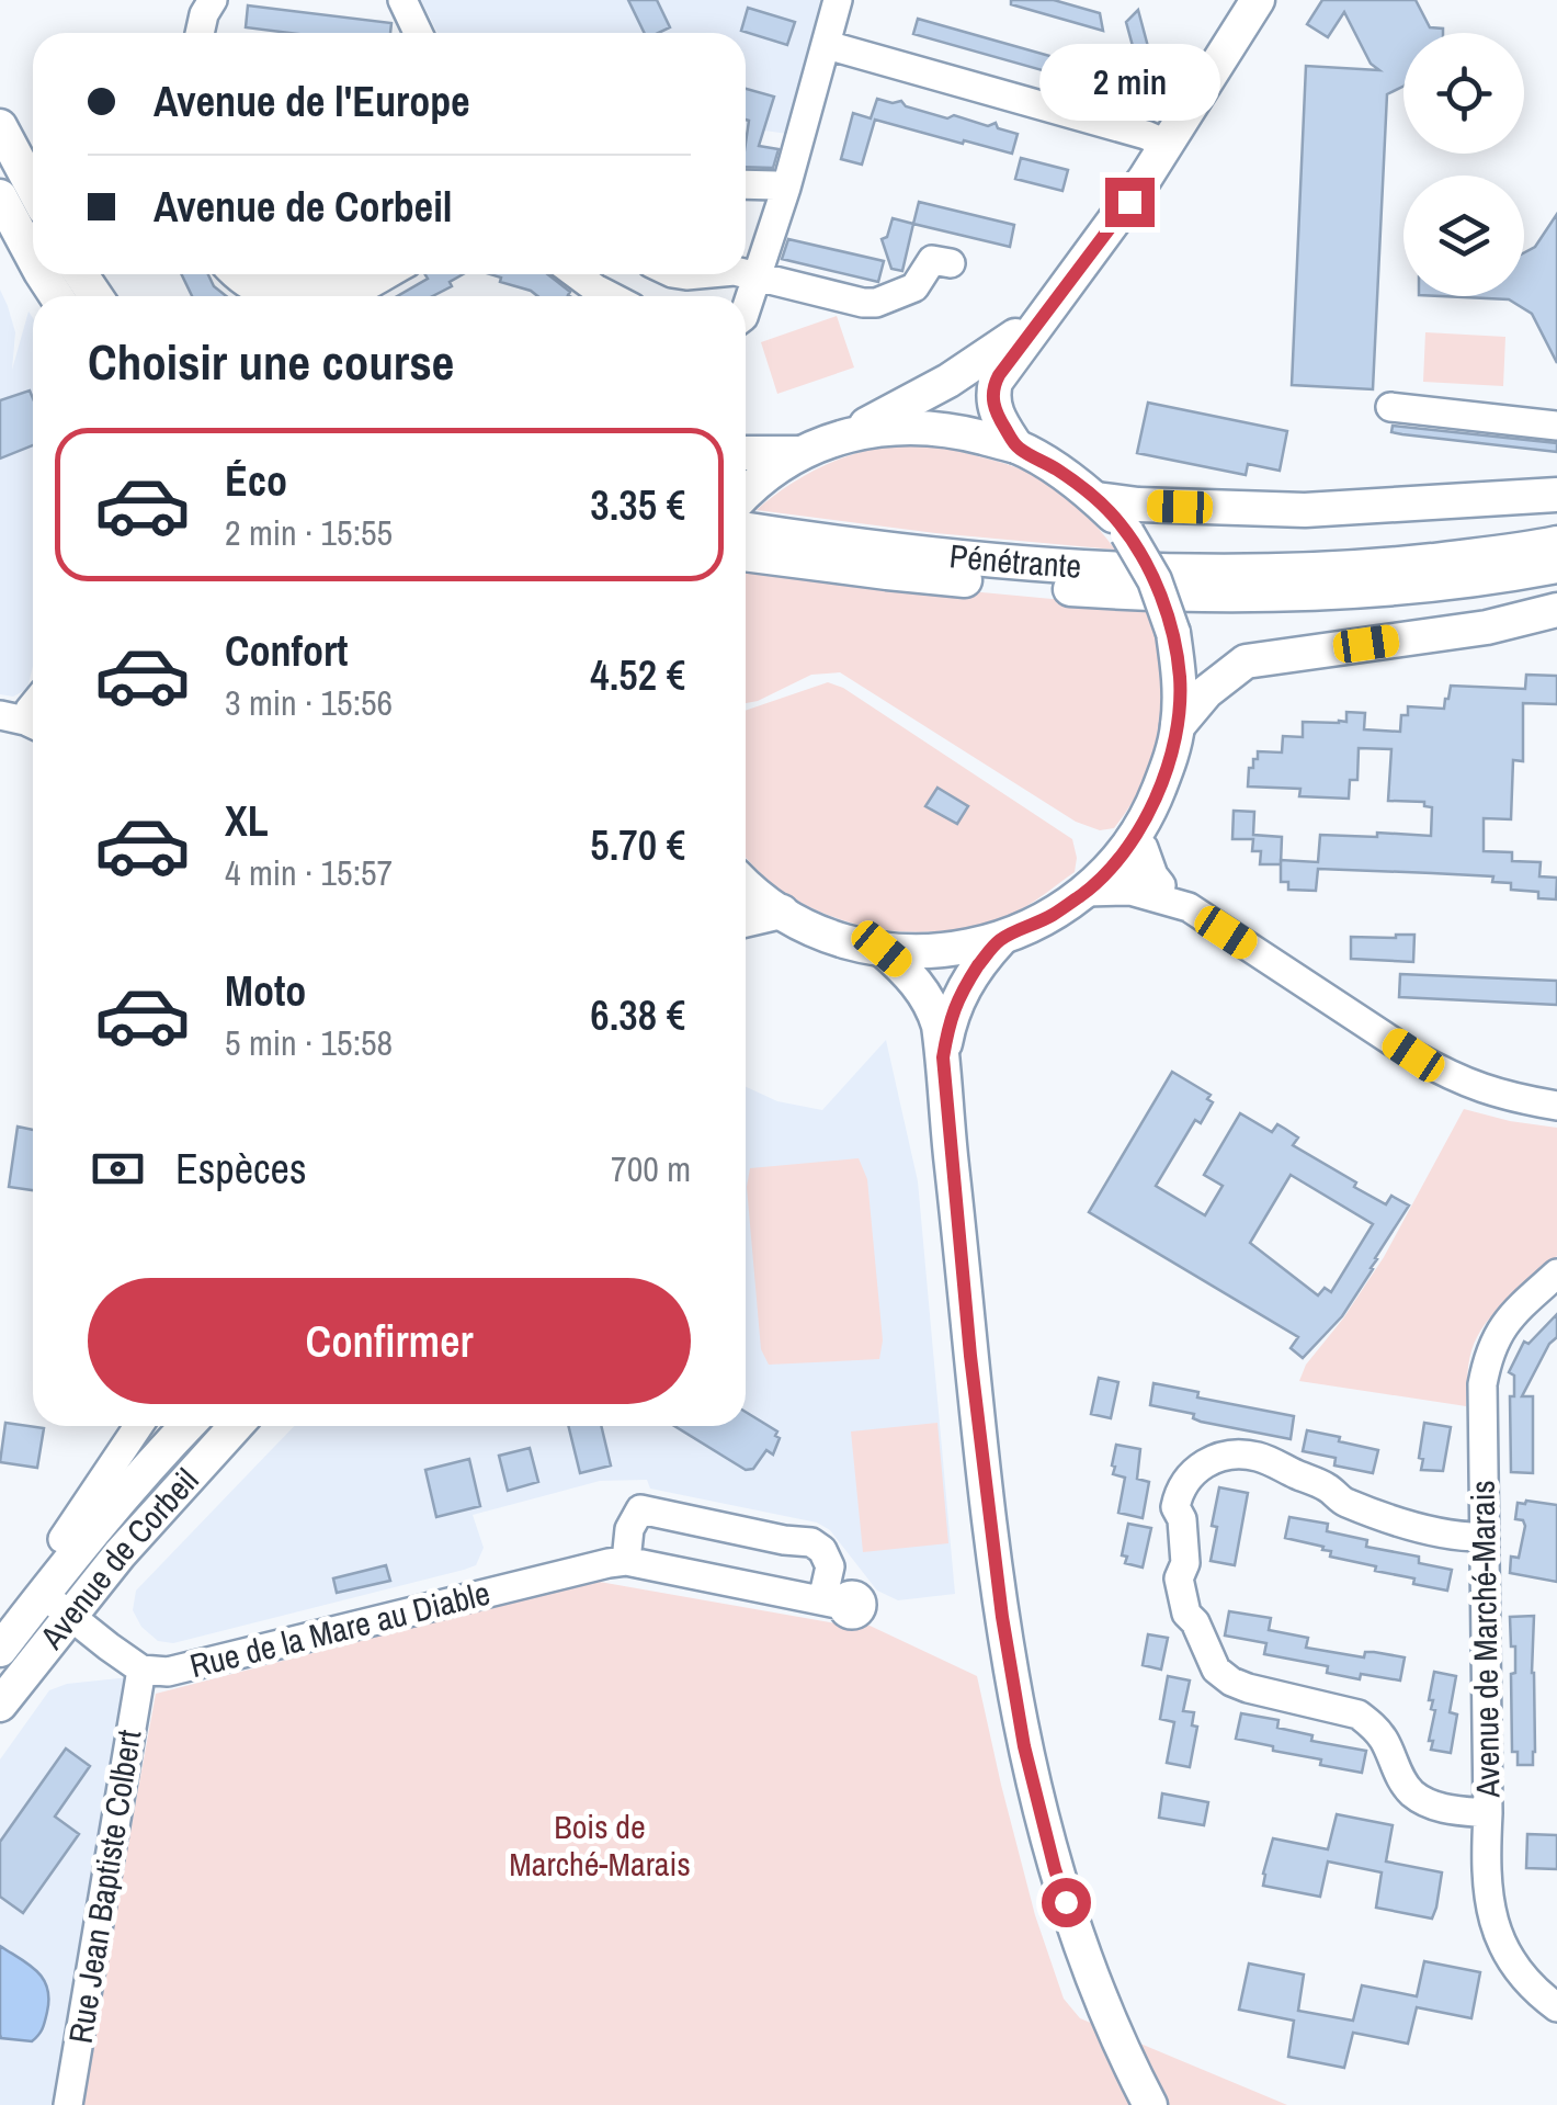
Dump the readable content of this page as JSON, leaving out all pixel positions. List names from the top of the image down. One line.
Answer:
{"streets":{"main road":["Pénétrante","Avenue de Corbeil"],"street":["Rue de la Mare au Diable","Avenue de Marché-Marais","Rue Jean Baptiste Colbert"]},"crossings":[["Avenue de Corbeil","Rue de la Mare au Diable"],["Rue de la Mare au Diable","Rue Jean Baptiste Colbert"]],"parks":["Bois de Marché-Marais"],"page":{"banner":["Avenue de l'Europe","Avenue de Corbeil"],"bubble":"2 min","heading":"Choisir une course","list":[{"name":"Éco","note":"2 min · 15:55","value":"3.35 €"},{"name":"Confort","note":"3 min · 15:56","value":"4.52 €"},{"name":"XL","note":"4 min · 15:57","value":"5.70 €"},{"name":"Moto","note":"5 min · 15:58","value":"6.38 €"}],"pay":["Espèces","700 m"],"buttons":"Confirmer"}}
